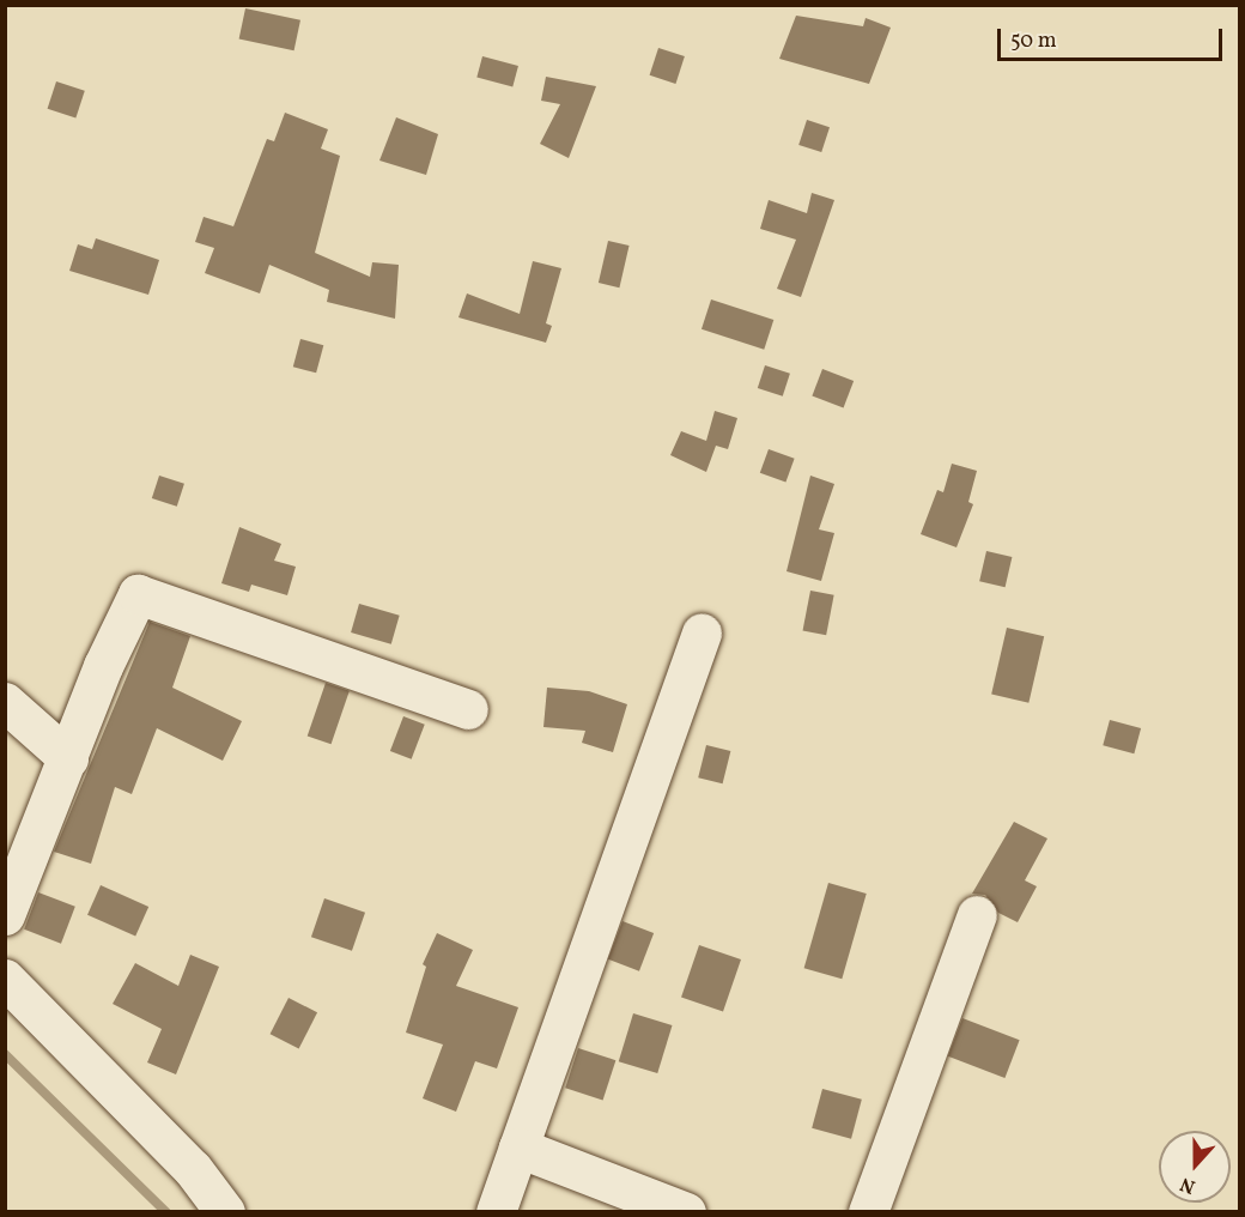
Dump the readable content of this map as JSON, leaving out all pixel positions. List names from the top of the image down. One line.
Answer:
{"scale_bar":"50 m","north":"bottom"}
